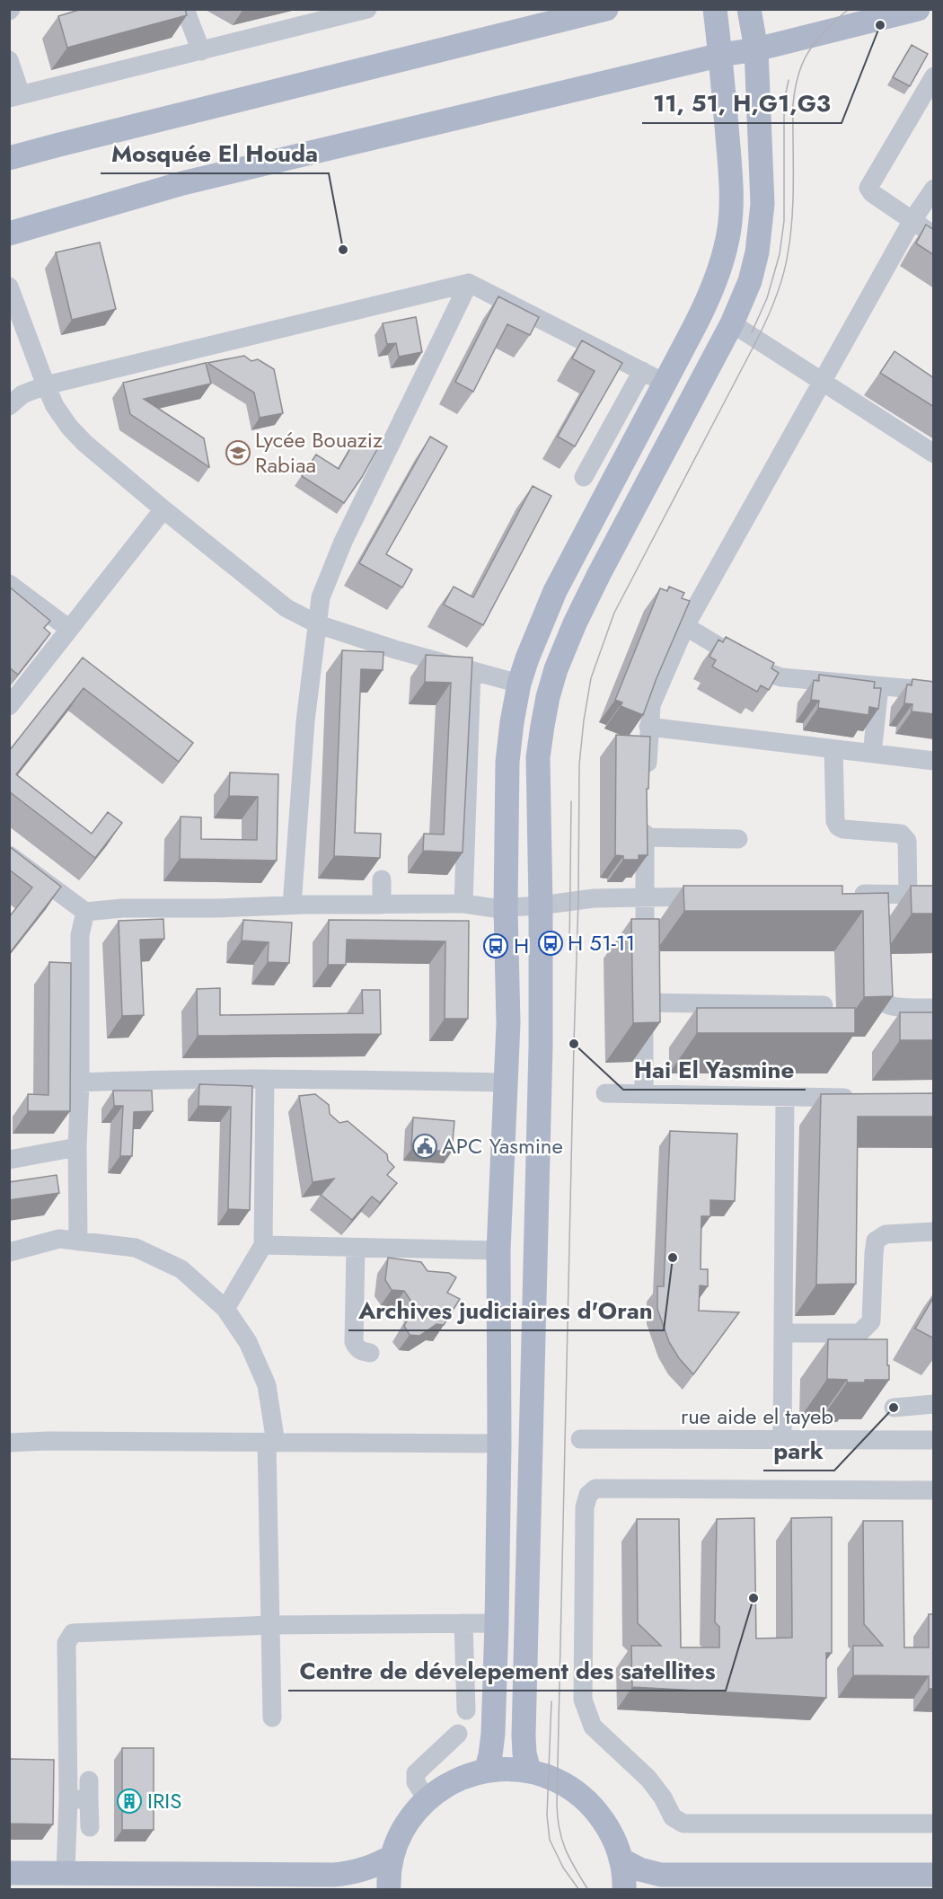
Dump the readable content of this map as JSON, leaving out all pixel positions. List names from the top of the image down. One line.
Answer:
{"streets":{"street":["rue aide el tayeb"]},"places":{"other":["11, 51, H,G1,G3","Mosquée El Houda","Hai El Yasmine","Archives judiciaires d'Oran","park","Centre de dévelepement des satellites"],"school or university":["Lycée Bouaziz Rabiaa"],"bus stop":["H 51-11","H"],"public building":["APC Yasmine"],"building":["IRIS"]}}
